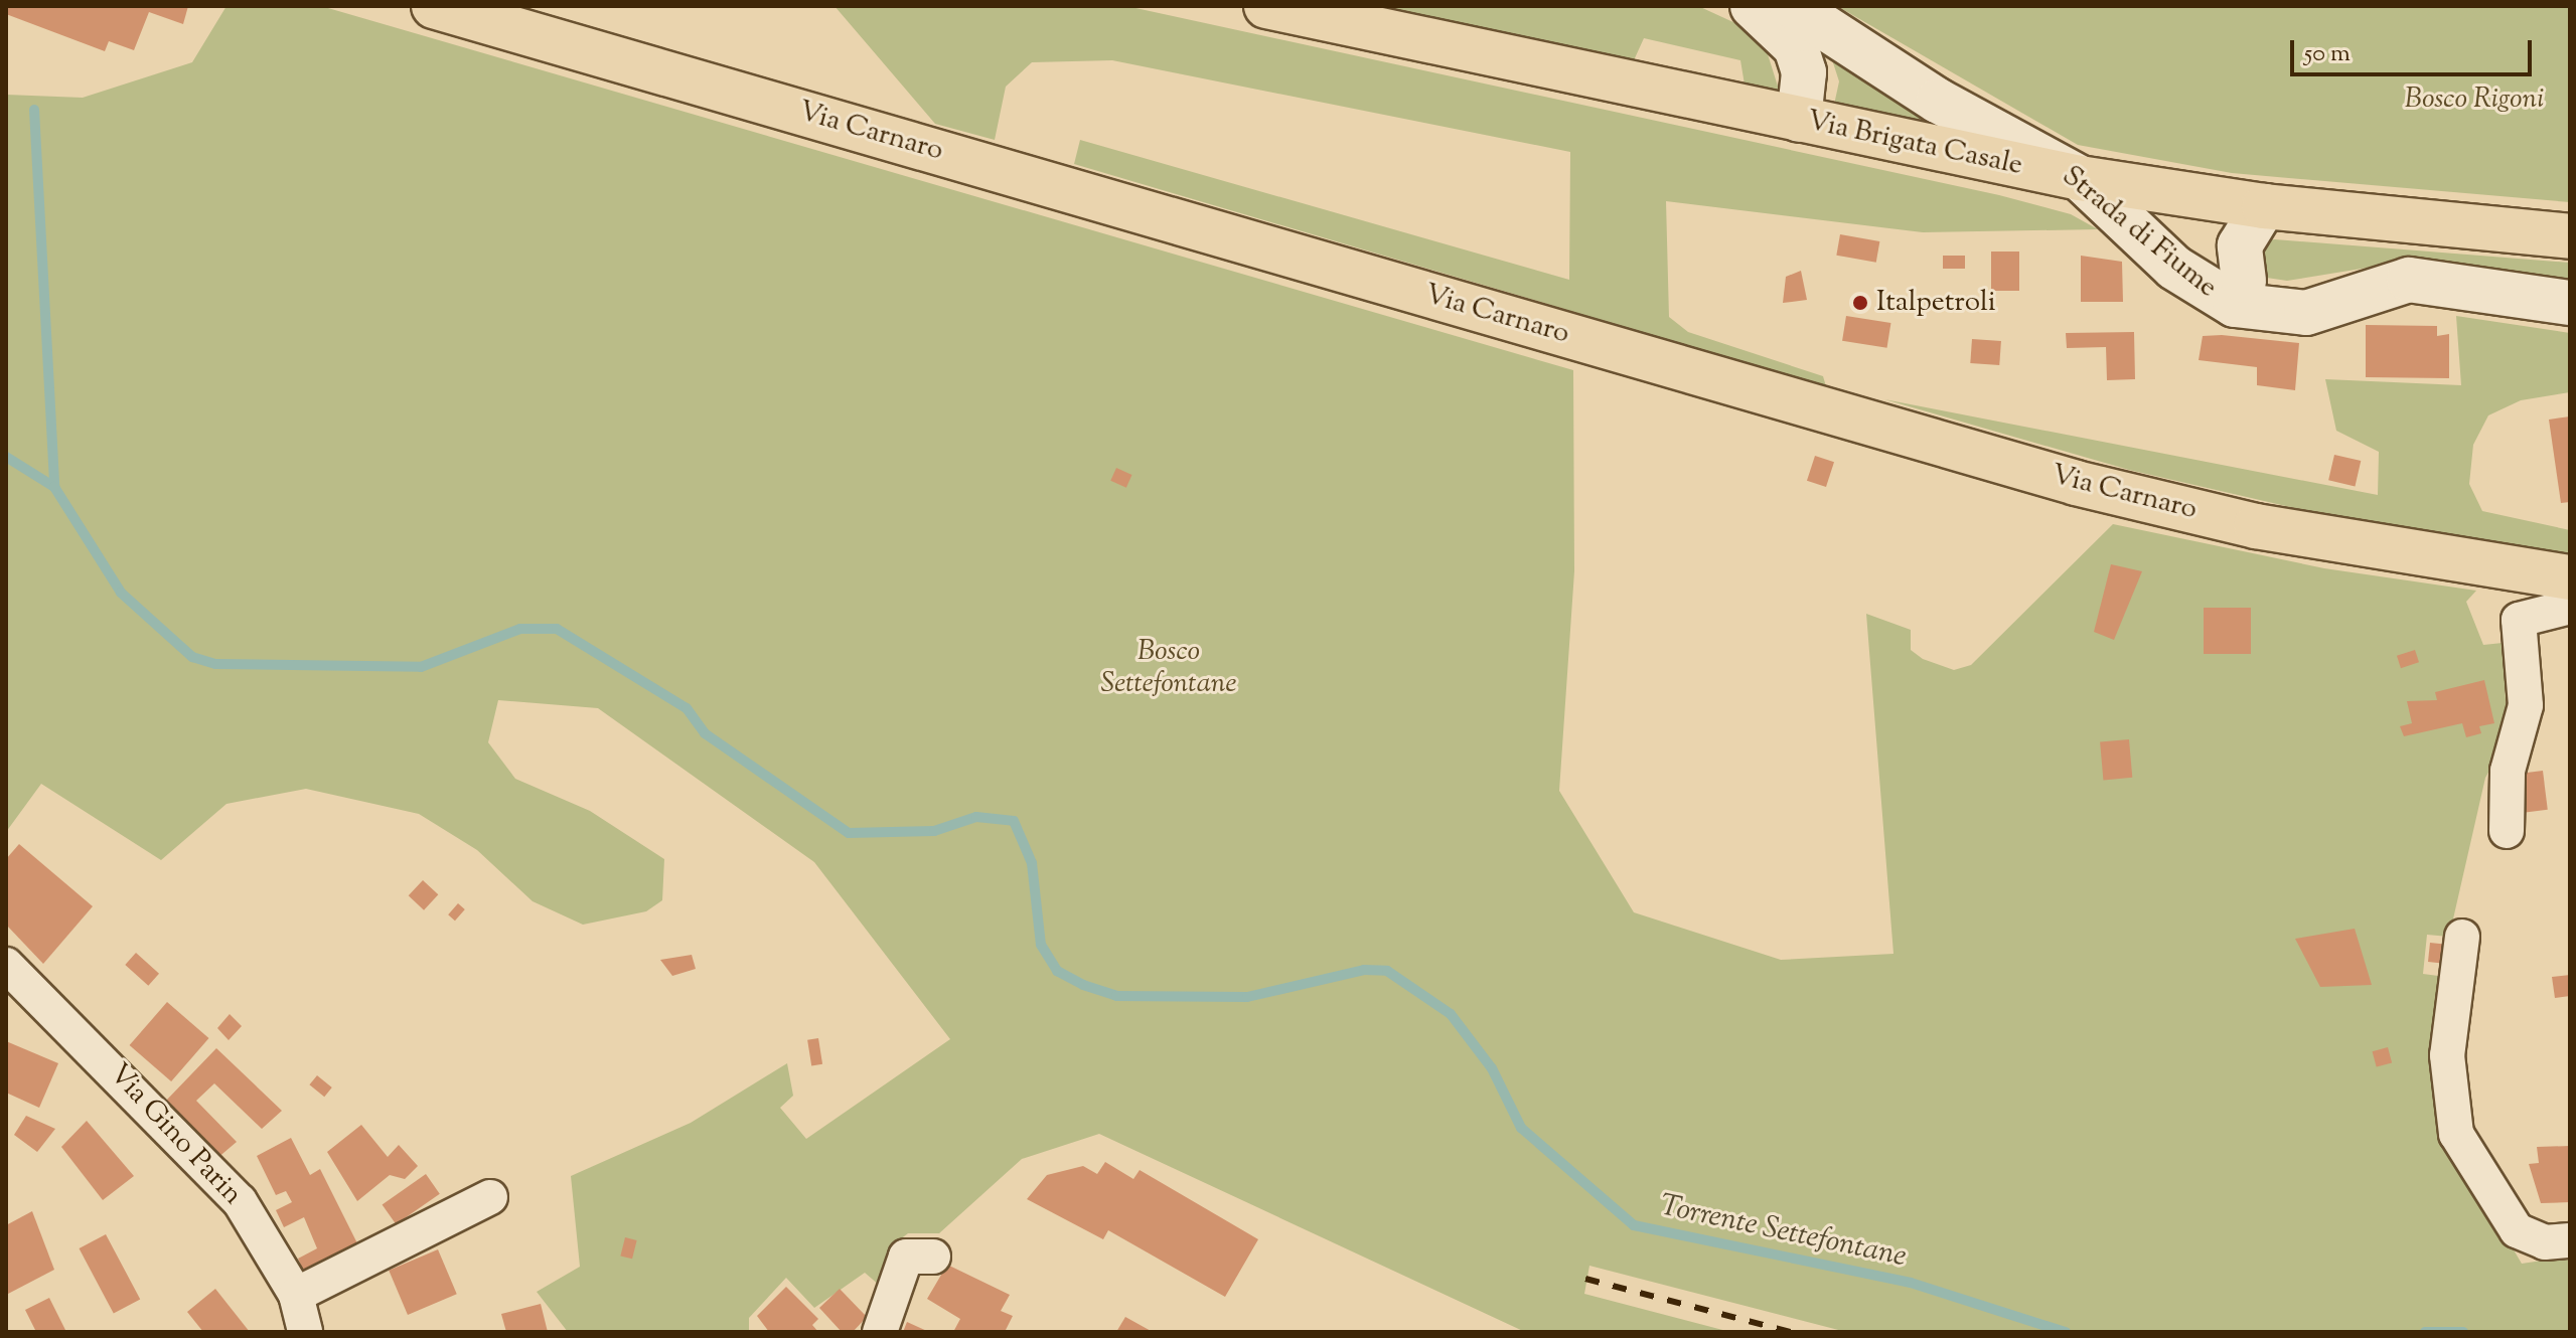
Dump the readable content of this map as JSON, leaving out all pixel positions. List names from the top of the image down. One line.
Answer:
{"streets":{"main road":["Via Carnaro","Via Brigata Casale","Strada di Fiume"],"street":["Via Gino Parin"]},"crossings":[["Via Brigata Casale","Strada di Fiume"]],"water":["Torrente Settefontane"],"parks":["Bosco Rigoni","Bosco Settefontane"],"places":["Italpetroli"],"scale_bar":"50 m"}
